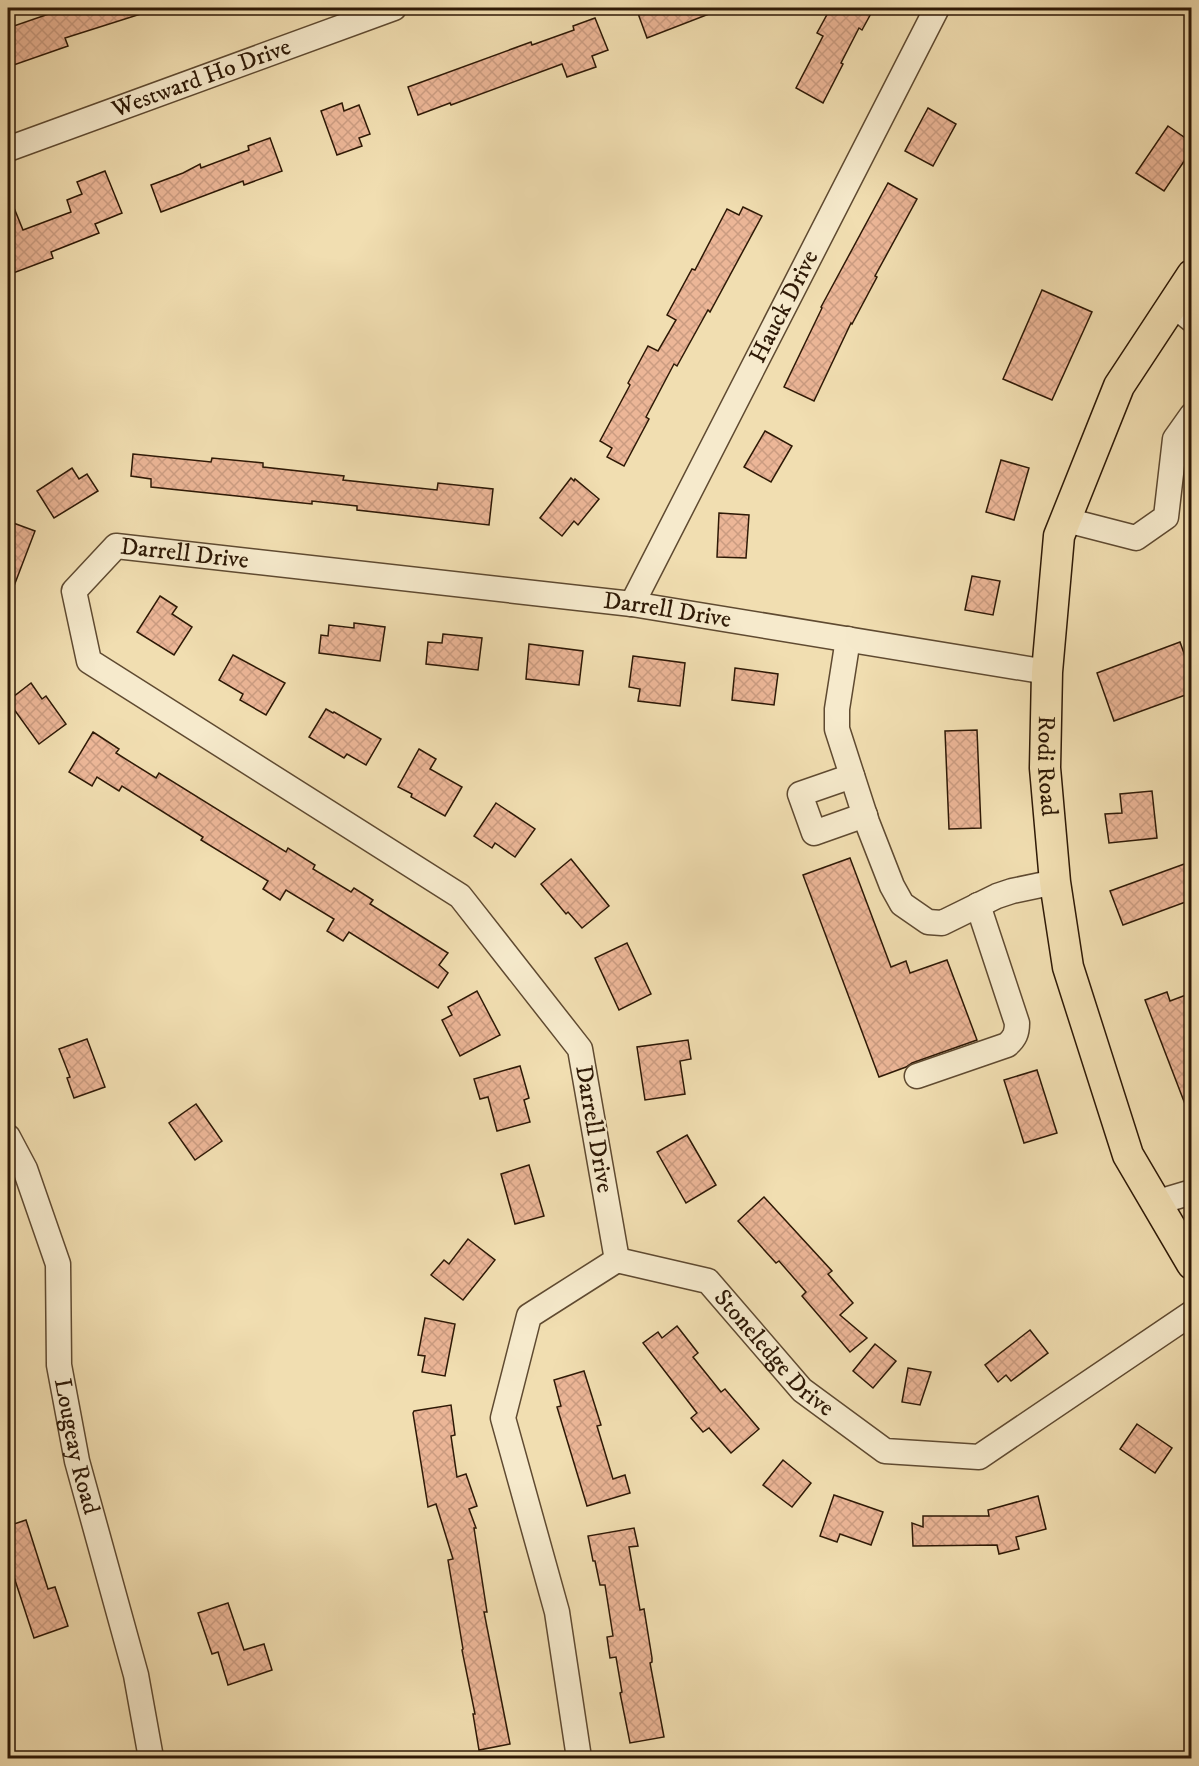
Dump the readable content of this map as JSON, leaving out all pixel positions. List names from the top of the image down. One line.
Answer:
{"streets":{"main road":["Rodi Road"],"street":["Westward Ho Drive","Hauck Drive","Darrell Drive","Stoneledge Drive","Lougeay Road"]},"crossings":[["Hauck Drive","Darrell Drive"],["Darrell Drive","Rodi Road"],["Darrell Drive","Stoneledge Drive"]]}
